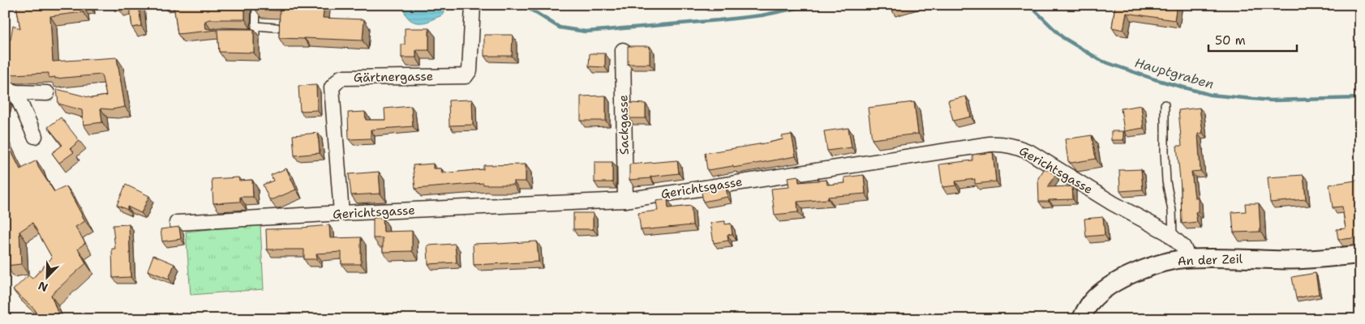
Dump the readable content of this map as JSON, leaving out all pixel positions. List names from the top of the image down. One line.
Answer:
{"streets":{"street":["Gärtnergasse","Sackgasse","Gerichtsgasse","An der Zeil"]},"crossings":[["Gärtnergasse","Gerichtsgasse"],["Sackgasse","Gerichtsgasse"],["Gerichtsgasse","An der Zeil"]],"water":["Hauptgraben"],"scale_bar":"50 m","north":"bottom left"}
